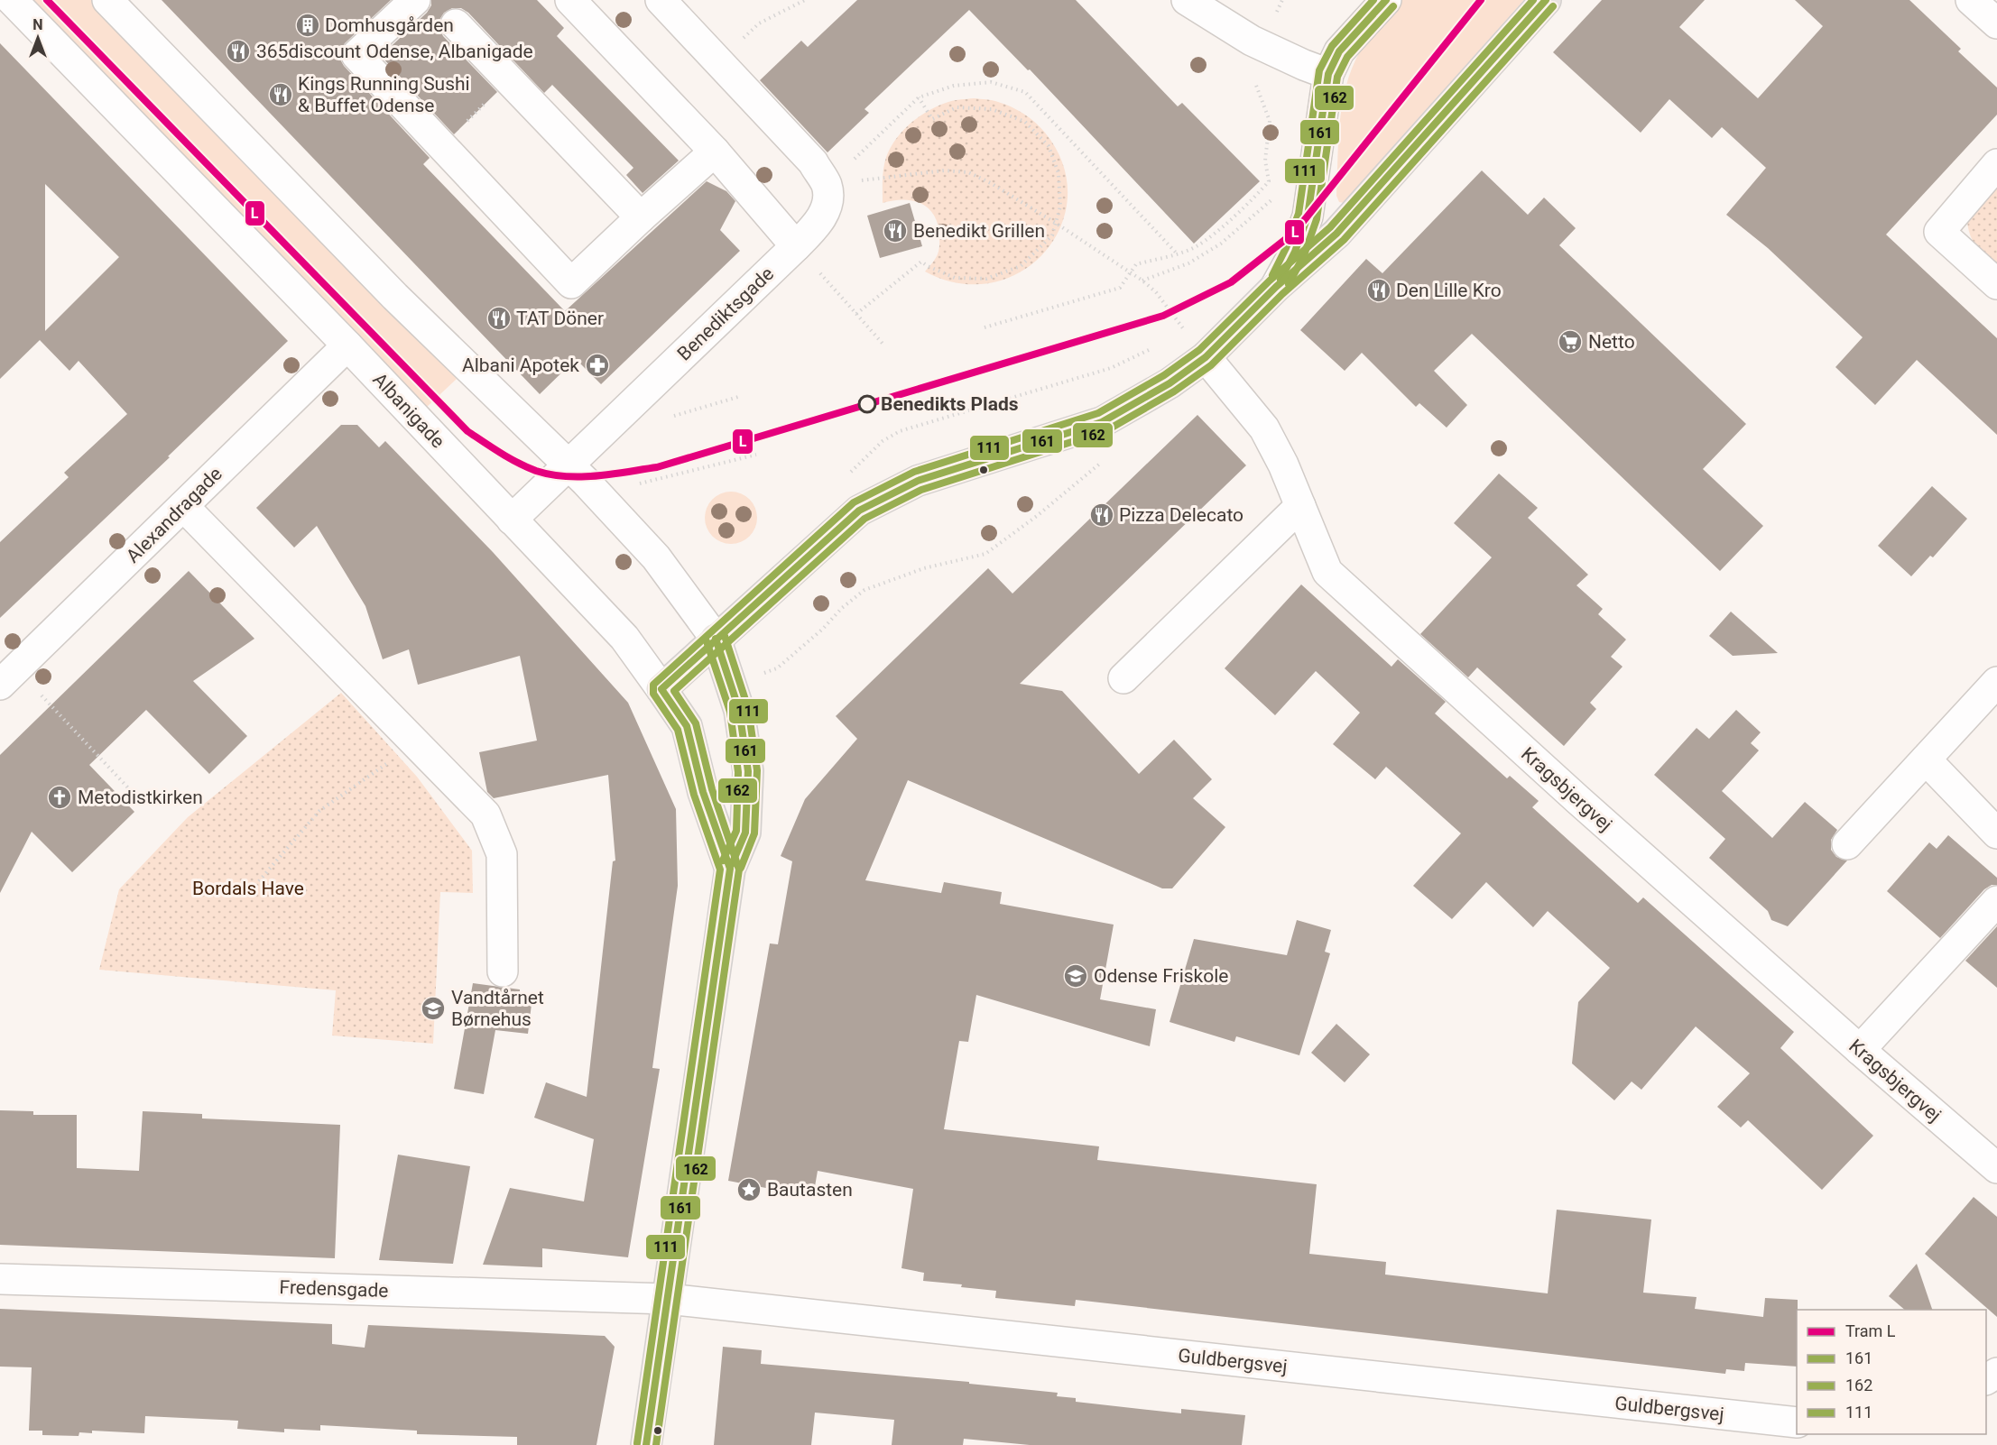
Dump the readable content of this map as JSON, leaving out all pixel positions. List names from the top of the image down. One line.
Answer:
{"streets":{"main road":["Albanigade"],"street":["Benediktsgade","Alexandragade","Kragsbjergvej","Fredensgade","Guldbergsvej"]},"crossings":[["Benediktsgade","Albanigade"],["Albanigade","Alexandragade"],["Albanigade","Fredensgade"],["Albanigade","Guldbergsvej"],["Fredensgade","Guldbergsvej"]],"parks":["Bordals Have"],"places":{"building":["Domhusgården"],"restaurant":["365discount Odense, Albanigade","Kings Running Sushi & Buffet Odense","Benedikt Grillen","Den Lille Kro","TAT Döner","Pizza Delecato"],"supermarket":["Netto"],"pharmacy":["Albani Apotek"],"other":["Benedikts Plads"],"church":["Metodistkirken"],"school or university":["Odense Friskole","Vandtårnet Børnehus"],"place":["Bautasten"]},"lines":["tram line L","transit line 161","transit line 111","transit line 162"],"legend":["Tram L","161","162","111"],"north":"top"}
